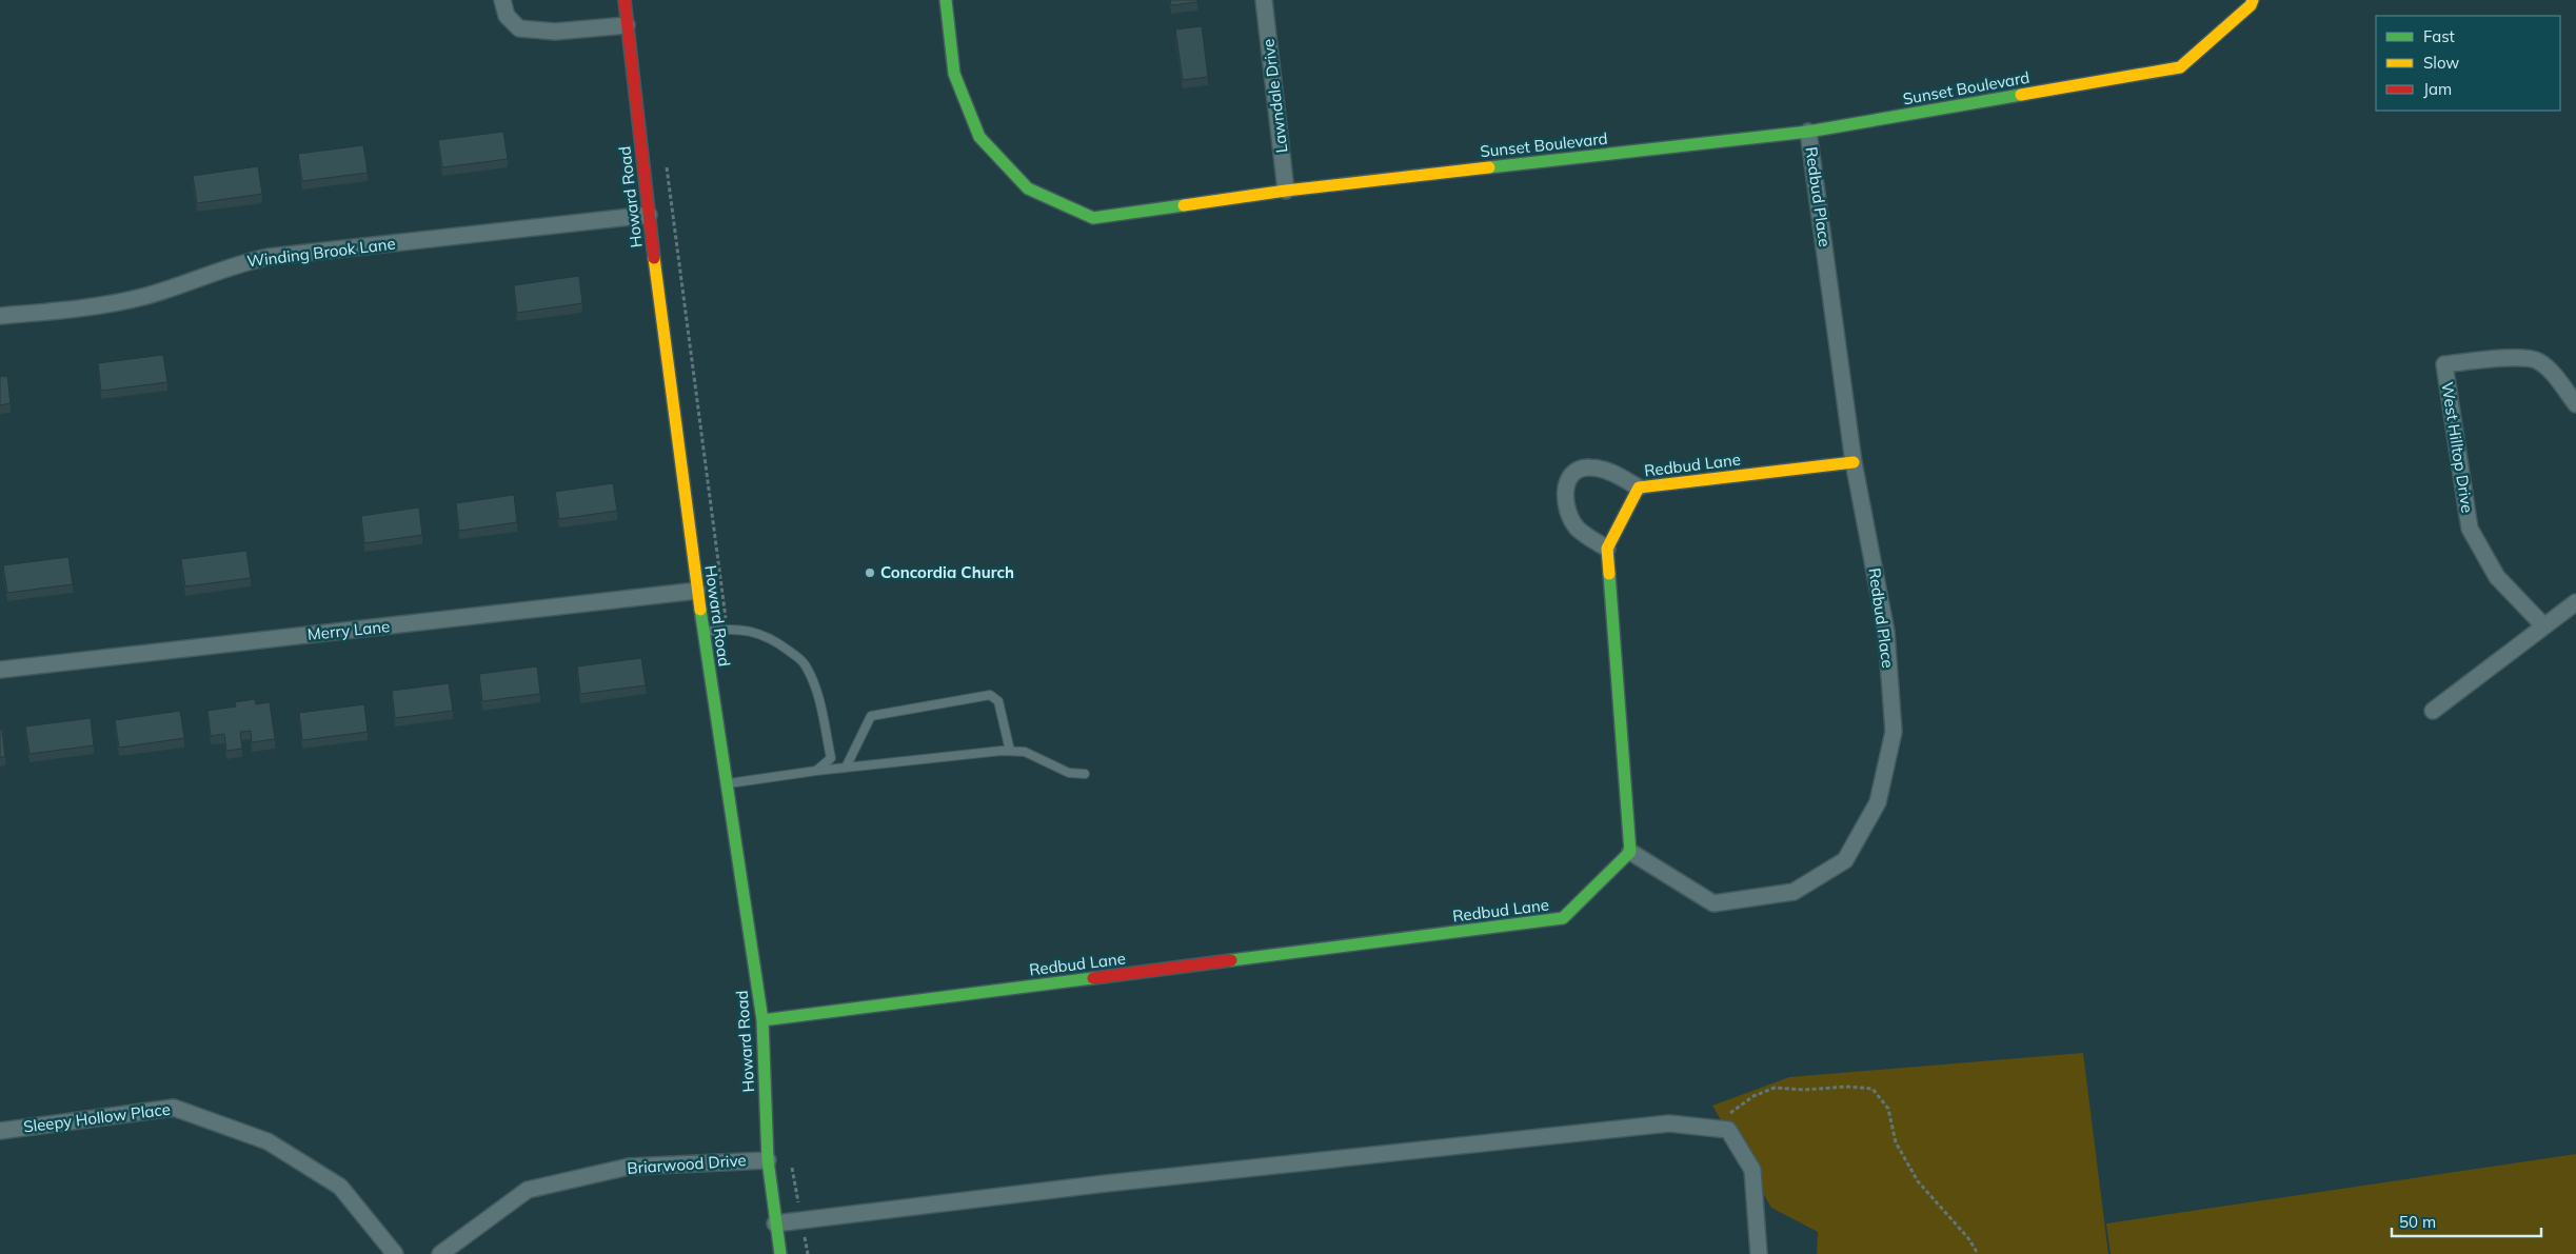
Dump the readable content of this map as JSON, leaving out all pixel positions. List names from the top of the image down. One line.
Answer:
{"streets":{"street":["Sunset Boulevard","Lawndale Drive","Howard Road","Redbud Place","Winding Brook Lane","West Hilltop Drive","Redbud Lane","Merry Lane","Sleepy Hollow Place","Briarwood Drive"]},"crossings":[["Sunset Boulevard","Lawndale Drive"],["Sunset Boulevard","Redbud Place"],["Howard Road","Winding Brook Lane"],["Howard Road","Redbud Lane"],["Howard Road","Merry Lane"],["Howard Road","Briarwood Drive"],["Redbud Place","Redbud Lane"]],"places":["Concordia Church"],"legend":["Fast","Slow","Jam"],"scale_bar":"50 m"}
